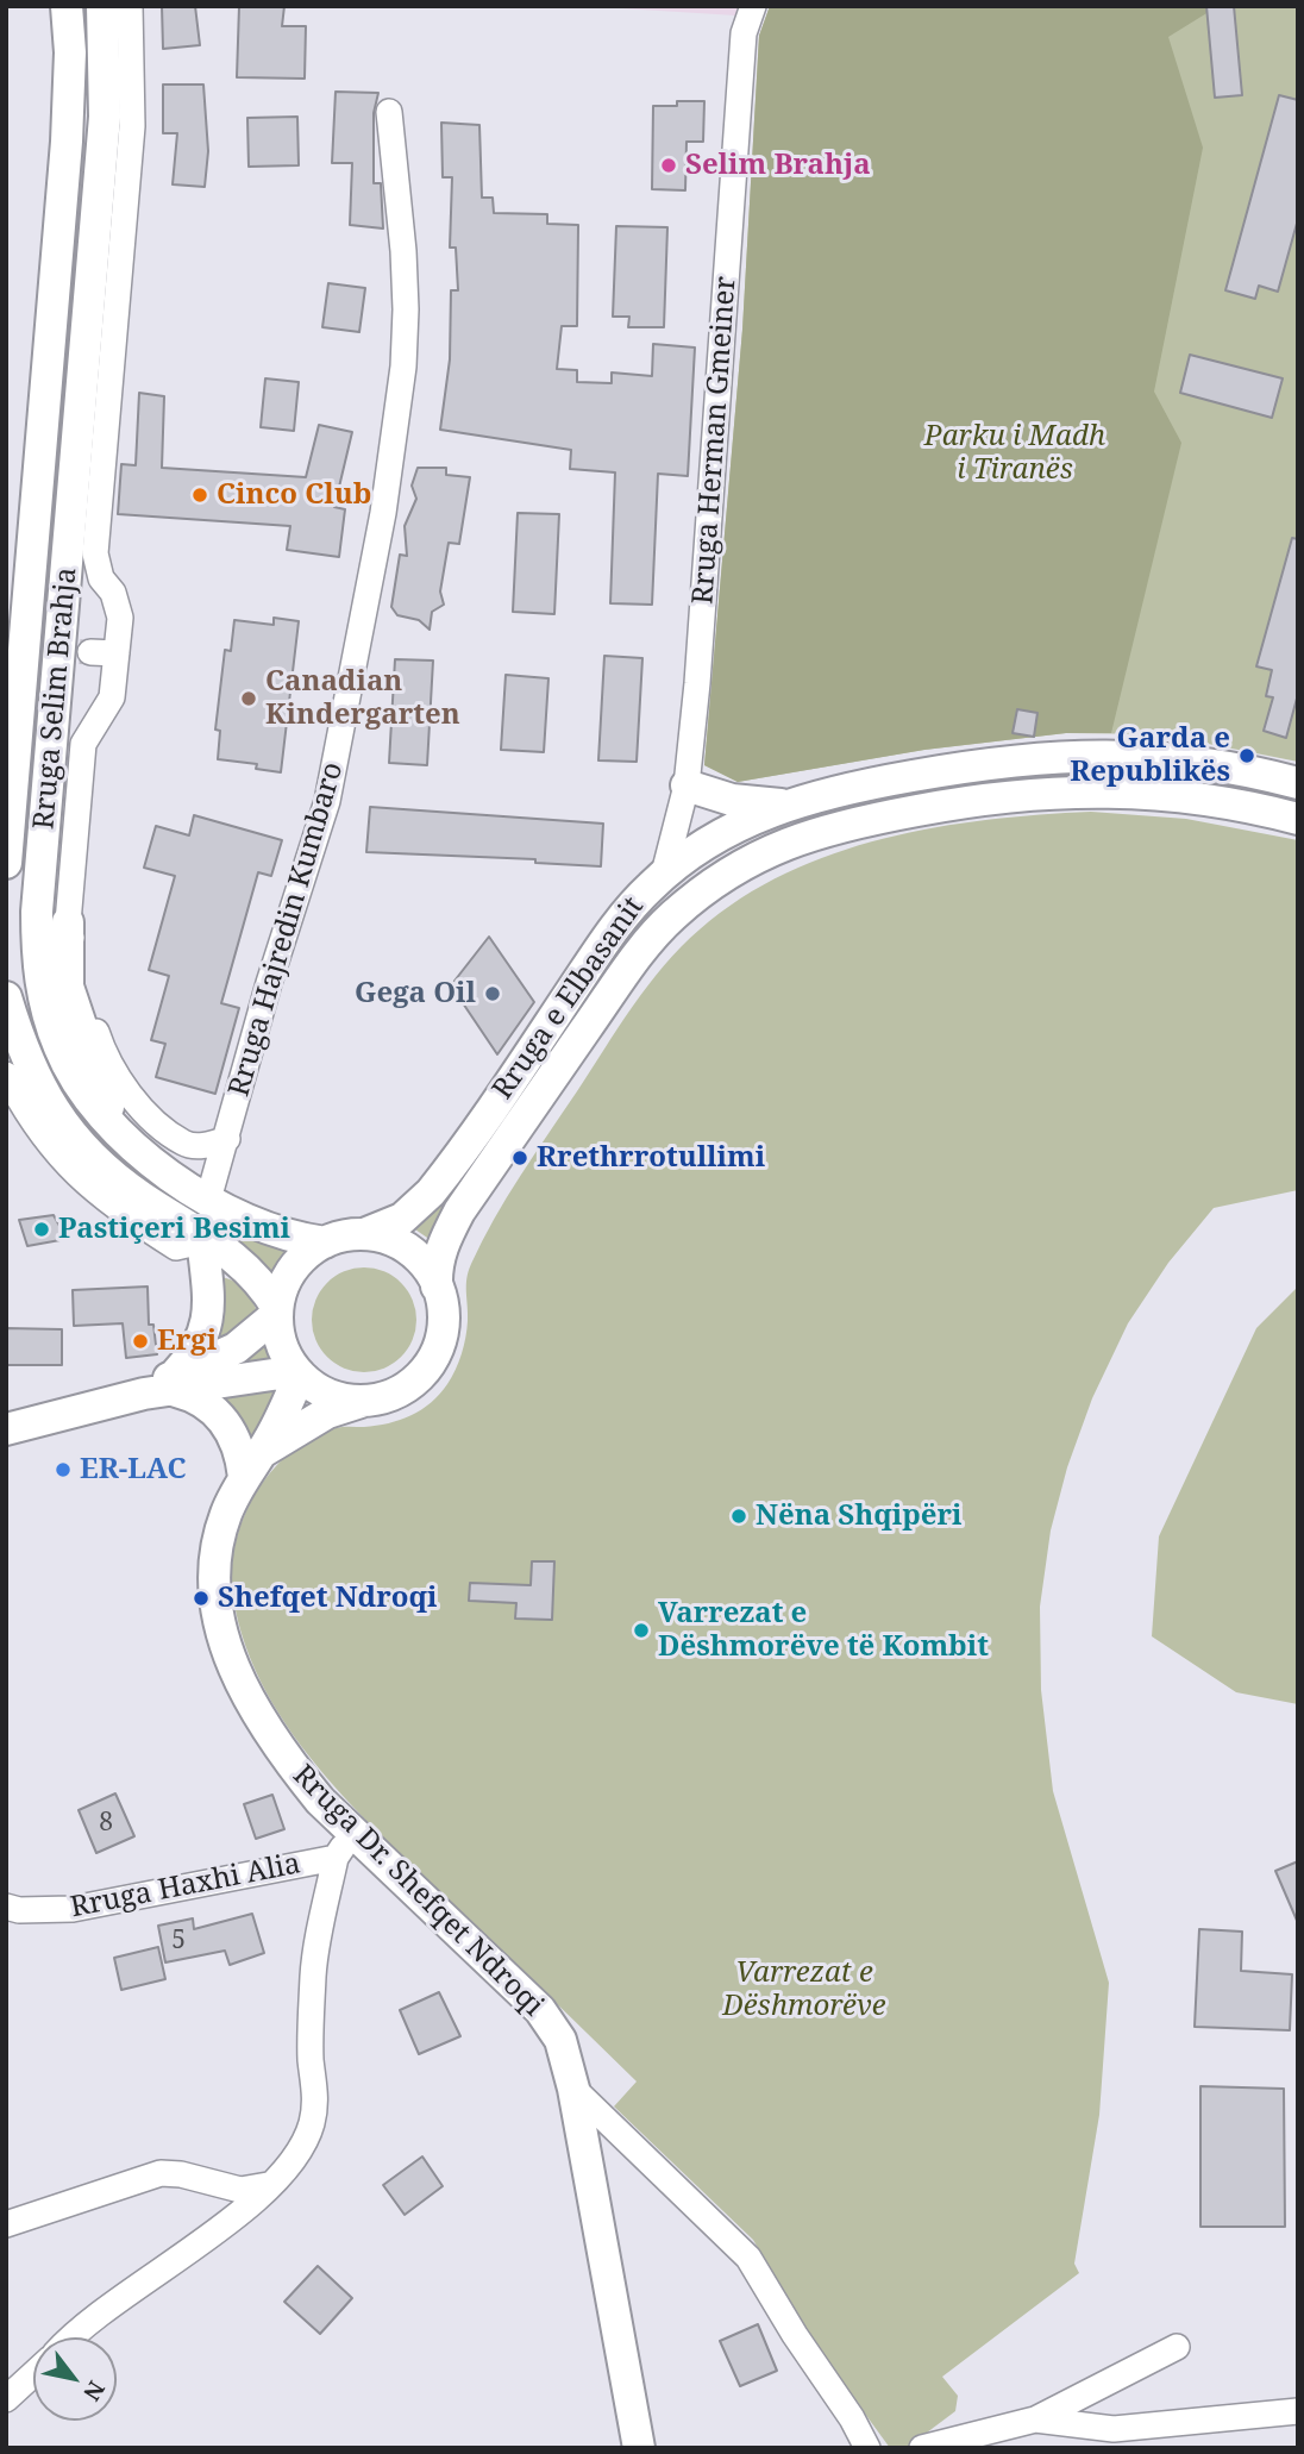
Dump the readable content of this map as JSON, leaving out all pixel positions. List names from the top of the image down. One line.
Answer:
{"streets":{"main road":["Rruga Selim Brahja","Rruga e Elbasanit","Rruga Dr. Shefqet Ndroqi"],"street":["Rruga Herman Gmeiner","Rruga Hajredin Kumbaro","Rruga Haxhi Alia"]},"crossings":[["Rruga Herman Gmeiner","Rruga e Elbasanit"],["Rruga Selim Brahja","Rruga Hajredin Kumbaro"],["Rruga Selim Brahja","Rruga e Elbasanit"],["Rruga Selim Brahja","Rruga Dr. Shefqet Ndroqi"],["Rruga e Elbasanit","Rruga Dr. Shefqet Ndroqi"],["Rruga Haxhi Alia","Rruga Dr. Shefqet Ndroqi"]],"parks":["Parku i Madh i Tiranës","Varrezat e Dëshmorëve"],"places":["Selim Brahja","Cinco Club","Canadian Kindergarten","Garda e Republikës","Gega Oil","Rrethrrotullimi","Pastiçeri Besimi","Ergi","ER-LAC","Nëna Shqipëri","Shefqet Ndroqi","Varrezat e Dëshmorëve të Kombit"],"house_numbers":["8","5"],"north":"bottom right"}
